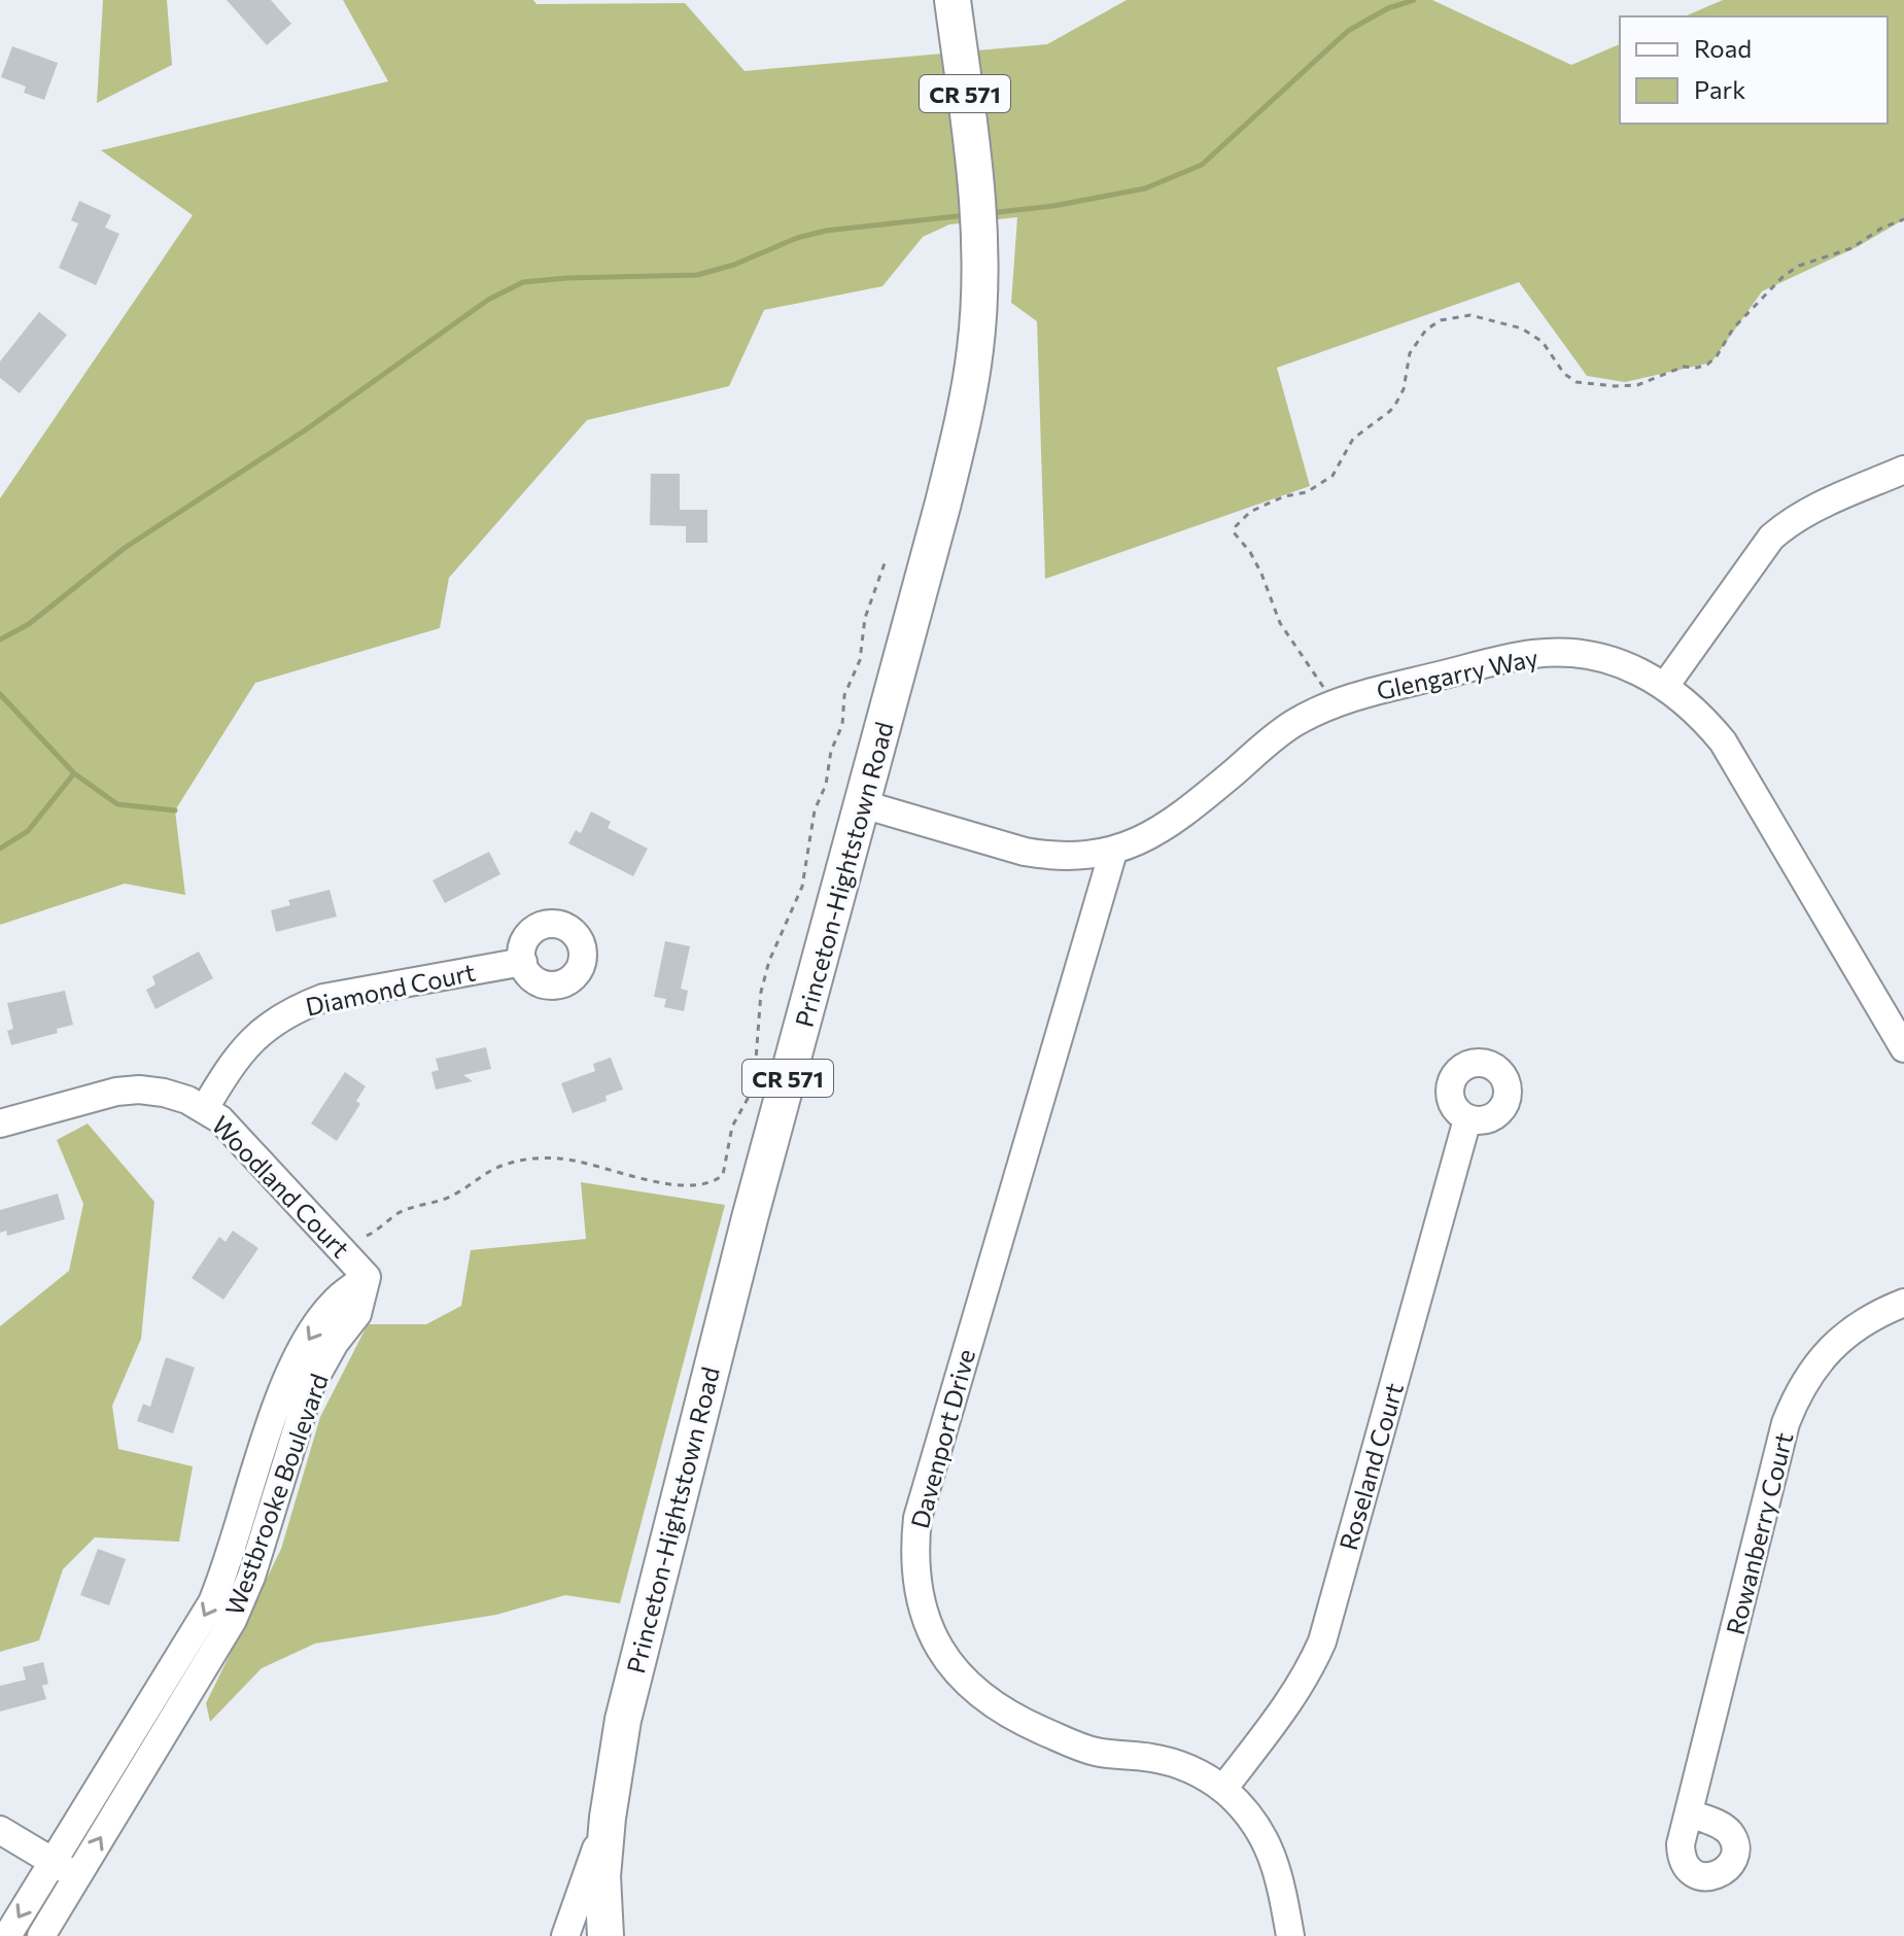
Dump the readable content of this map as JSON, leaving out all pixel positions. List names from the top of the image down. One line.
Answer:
{"streets":{"main road":["CR 571","Princeton-Hightstown Road"],"street":["Glengarry Way","Diamond Court","Woodland Court","Davenport Drive","Roseland Court","Westbrooke Boulevard","Rowanberry Court"]},"crossings":[["Glengarry Way","Princeton-Hightstown Road"],["Glengarry Way","Davenport Drive"],["Diamond Court","Woodland Court"],["Woodland Court","Westbrooke Boulevard"],["Davenport Drive","Roseland Court"]],"legend":["Road","Park"]}
